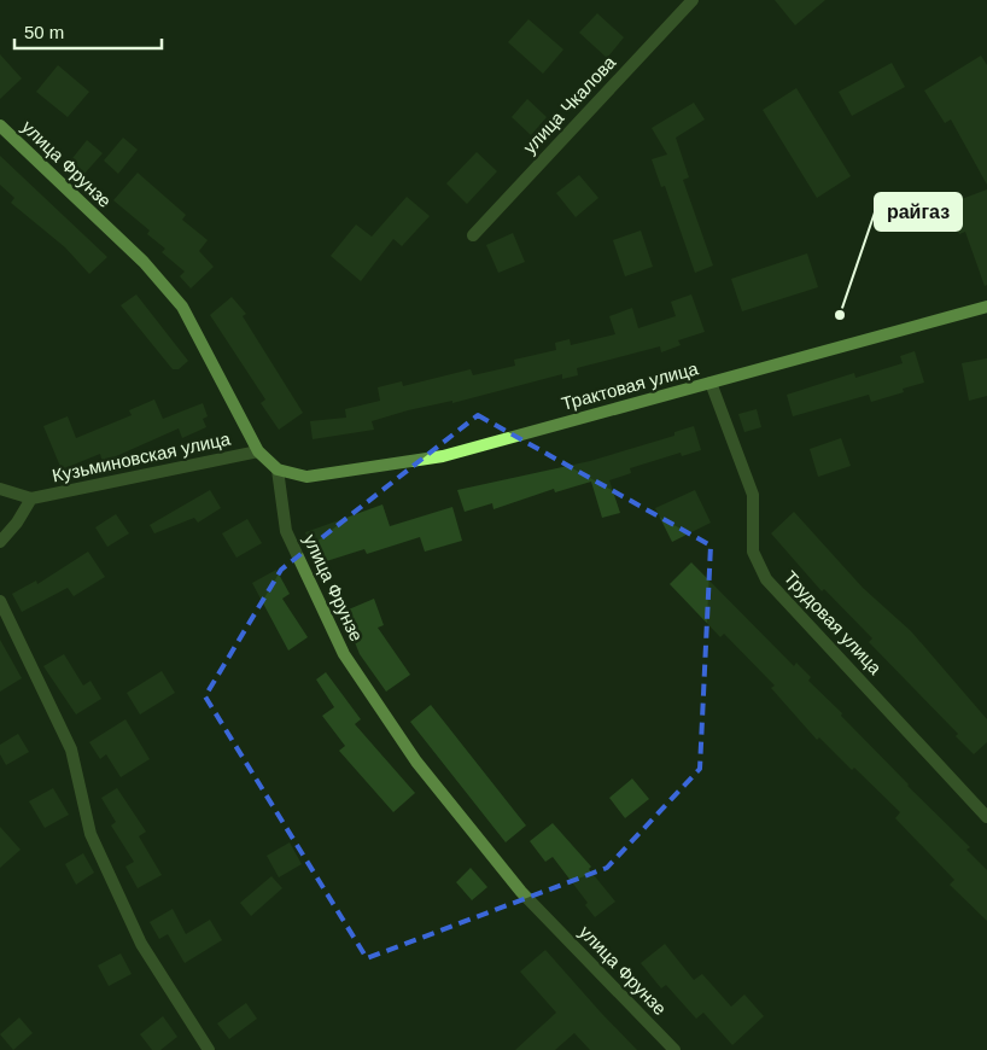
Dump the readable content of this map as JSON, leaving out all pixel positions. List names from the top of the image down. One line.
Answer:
{"streets":{"street":["улица Чкалова","улица Фрунзе","Трактовая улица","Кузьминовская улица","Трудовая улица"]},"crossings":[["улица Фрунзе","Трактовая улица"],["улица Фрунзе","Кузьминовская улица"],["Трактовая улица","Трудовая улица"]],"places":["райгаз"],"scale_bar":"50 m"}
